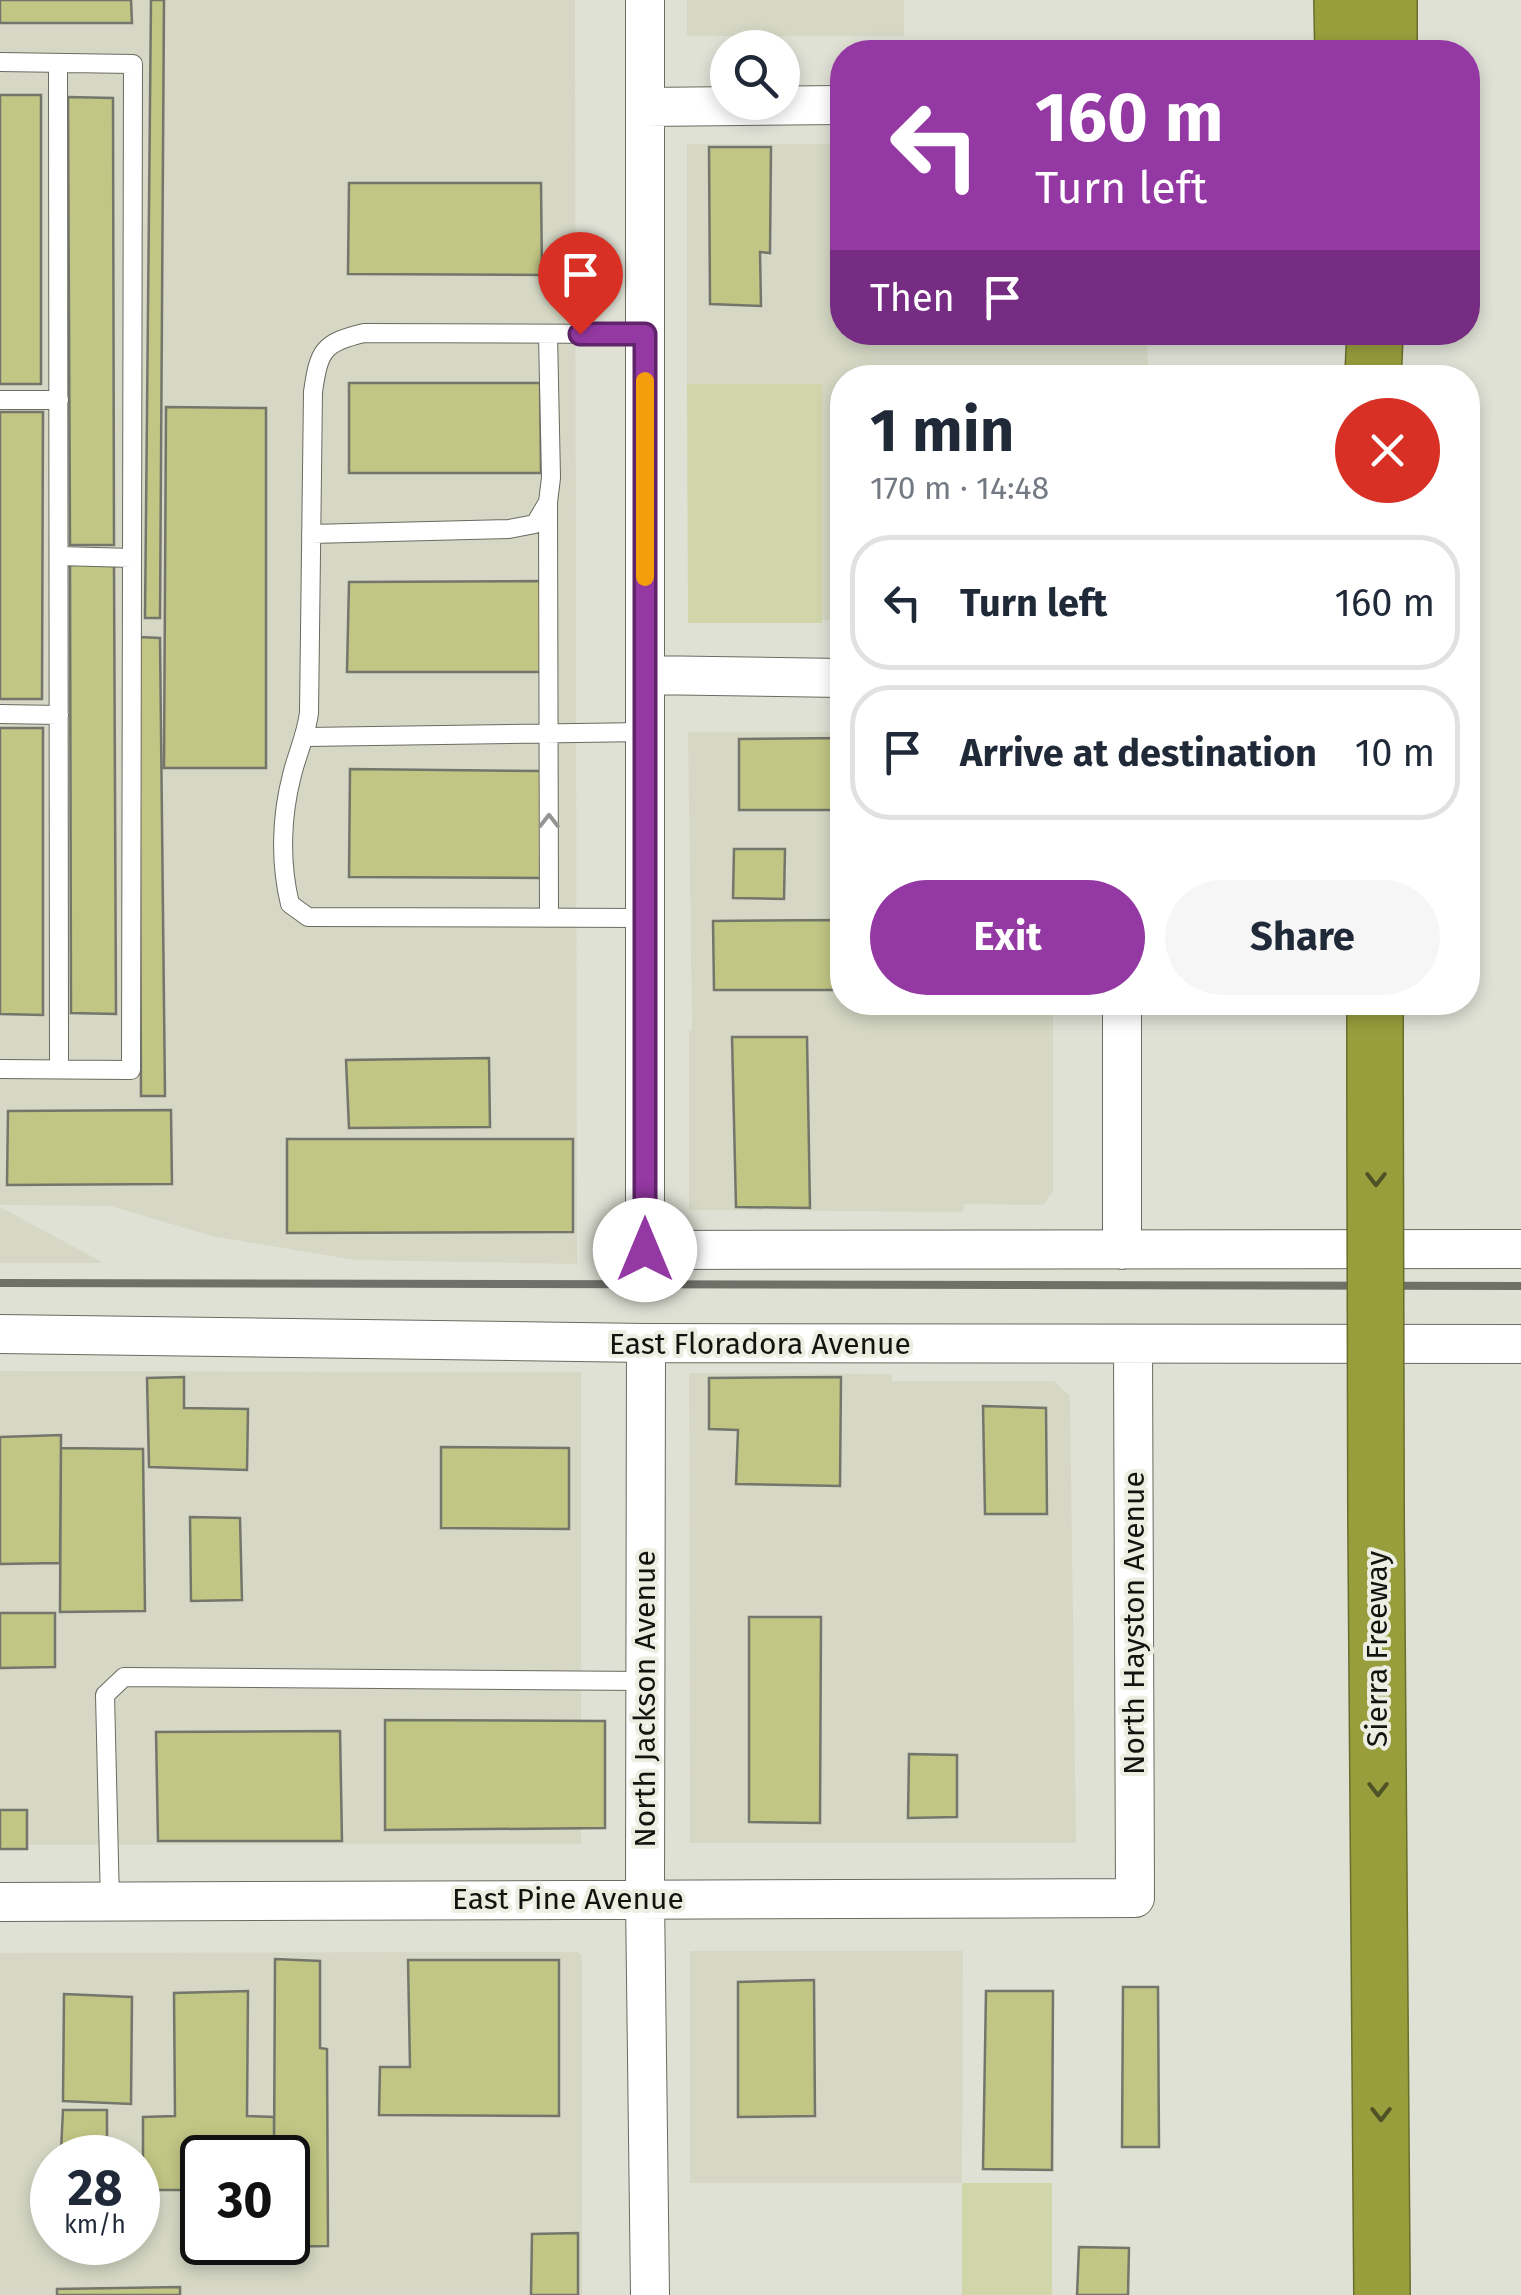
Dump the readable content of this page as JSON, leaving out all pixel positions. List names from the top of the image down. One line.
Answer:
{"streets":{"highway":["Sierra Freeway"],"street":["East Floradora Avenue","North Hayston Avenue","North Jackson Avenue","East Pine Avenue"]},"crossings":[["East Floradora Avenue","North Hayston Avenue"],["East Floradora Avenue","North Jackson Avenue"],["North Hayston Avenue","East Pine Avenue"],["North Jackson Avenue","East Pine Avenue"]],"one_way":["Sierra Freeway"],"page":{"turn":["160 m","Turn left"],"then":"Then","heading":["1 min","170 m · 14:48"],"list":[{"name":"Turn left","value":"160 m"},{"name":"Arrive at destination","value":"10 m"}],"buttons":["Exit","Share"],"speed":"28 km/h","limit":"30"}}
